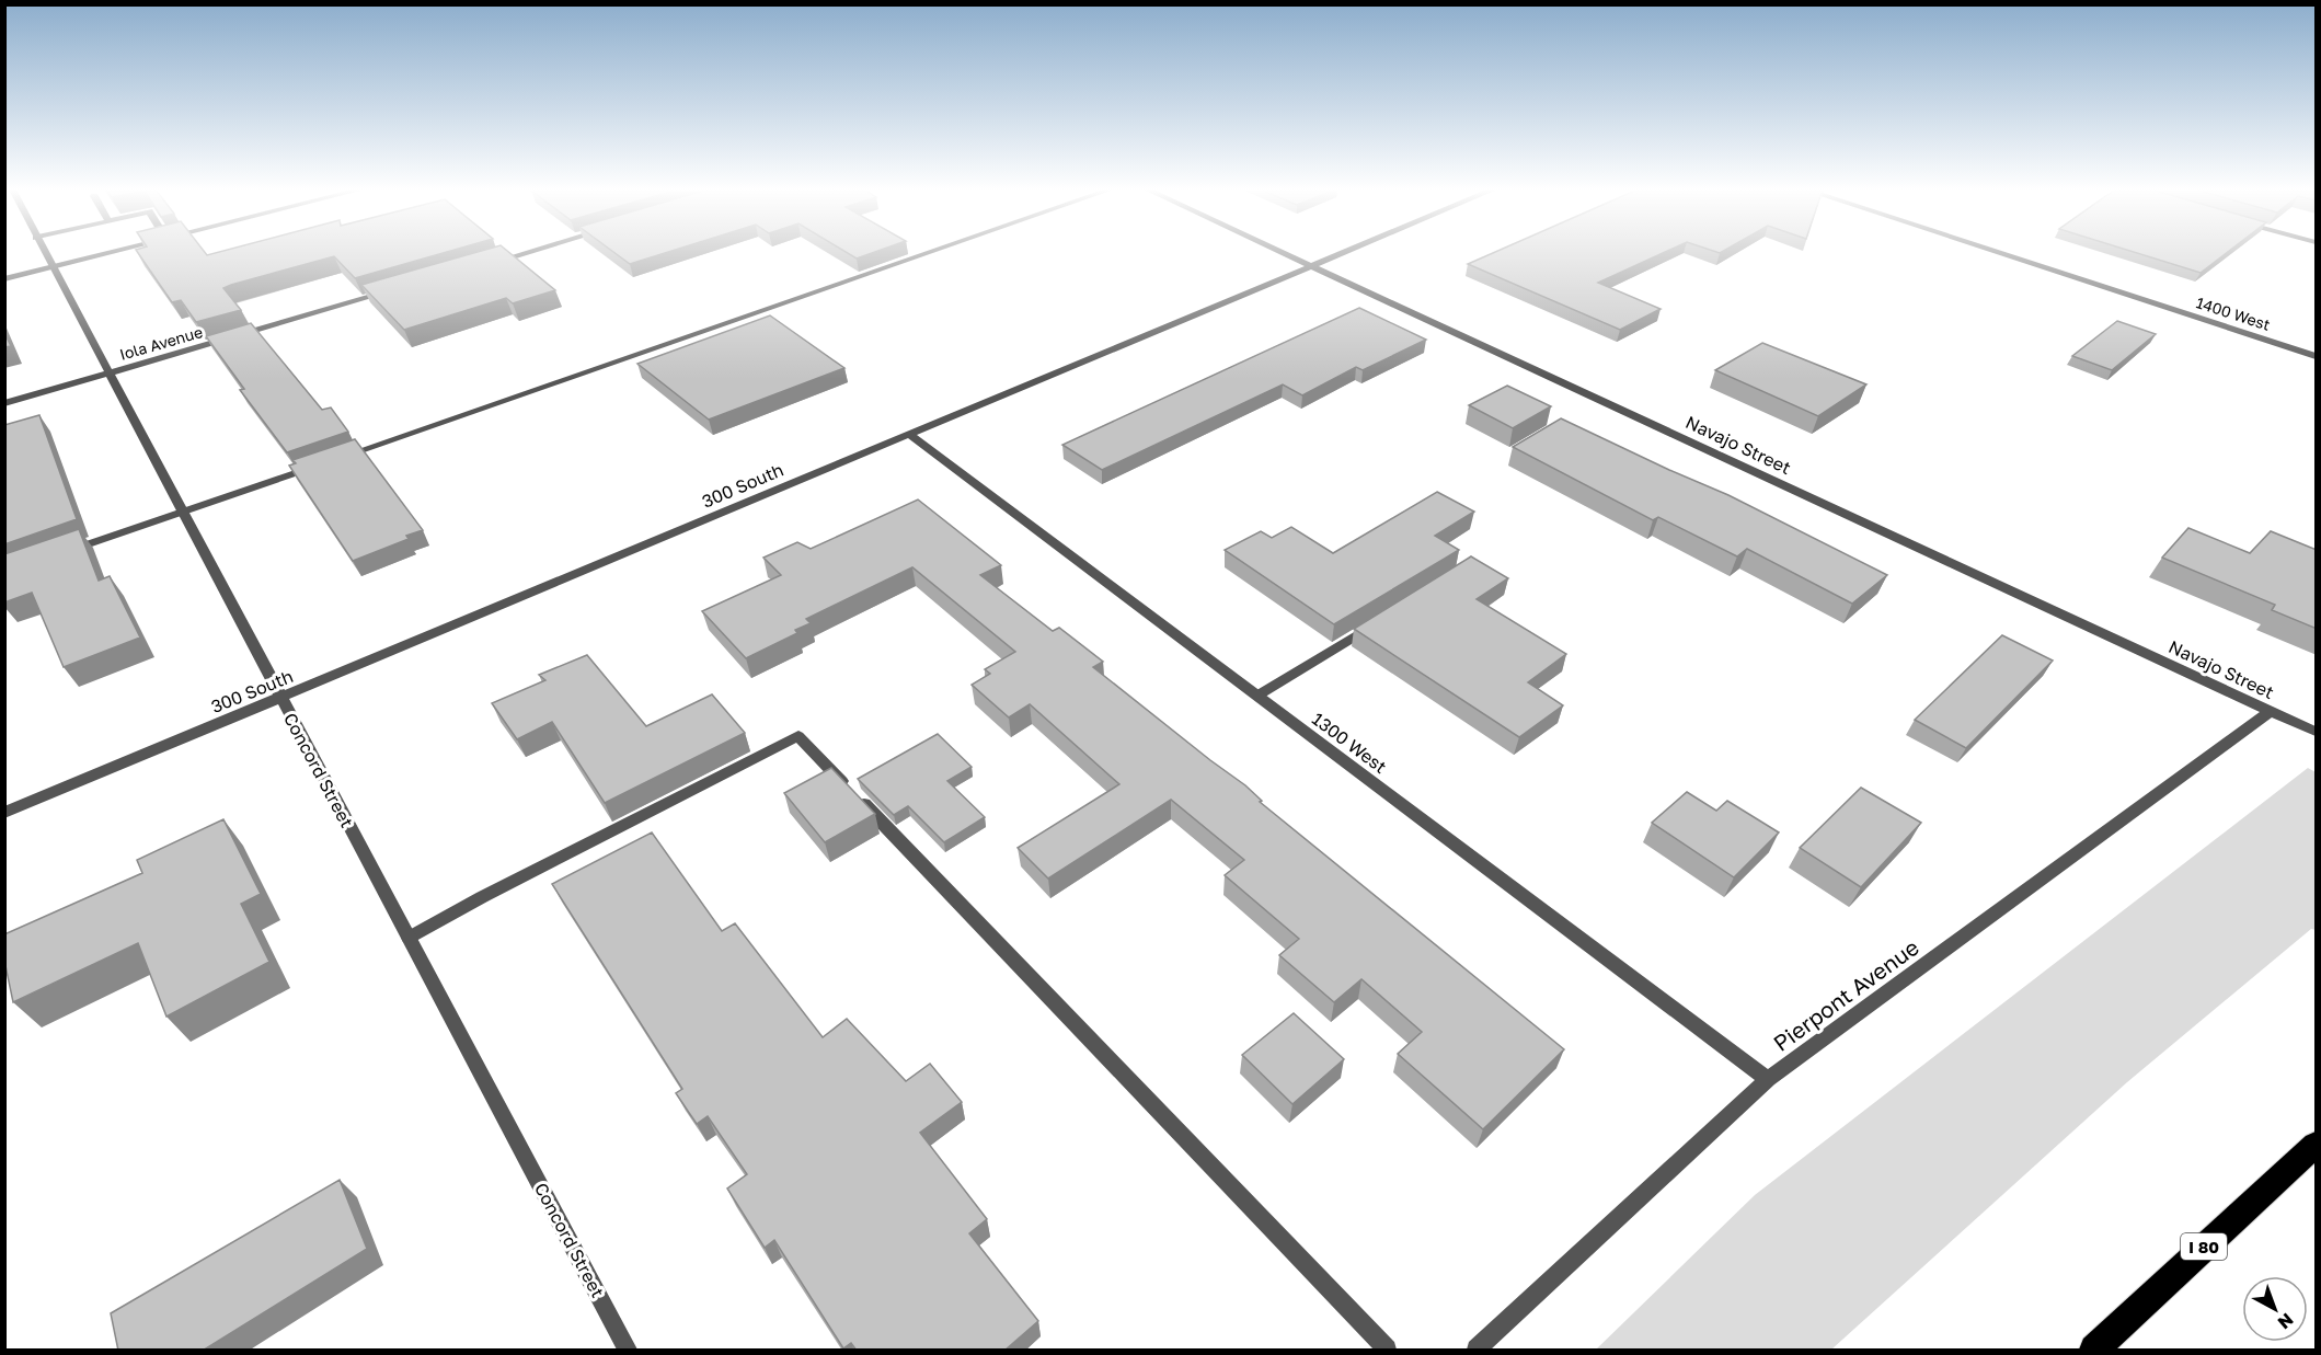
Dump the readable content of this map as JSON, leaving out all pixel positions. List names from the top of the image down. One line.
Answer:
{"streets":{"highway":["I 80"],"street":["1400 West","Iola Avenue","Navajo Street","300 South","1300 West","Concord Street","Pierpont Avenue"]},"crossings":[["Iola Avenue","Concord Street"],["Navajo Street","300 South"],["Navajo Street","Pierpont Avenue"],["300 South","1300 West"],["300 South","Concord Street"],["1300 West","Pierpont Avenue"]],"north":"bottom right"}
